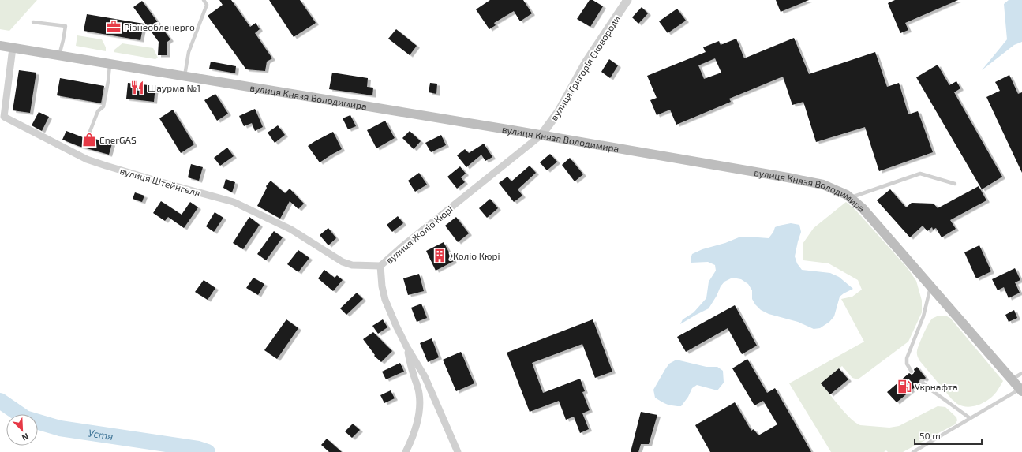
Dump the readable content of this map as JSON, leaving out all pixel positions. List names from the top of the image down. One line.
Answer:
{"streets":{"main road":["вулиця Князя Володимира"],"street":["вулиця Григорія Сковороди","вулиця Штейнгеля","вулиця Жоліо Кюрі"]},"crossings":[["вулиця Григорія Сковороди","вулиця Князя Володимира"],["вулиця Григорія Сковороди","вулиця Жоліо Кюрі"],["вулиця Князя Володимира","вулиця Штейнгеля"],["вулиця Князя Володимира","вулиця Жоліо Кюрі"],["вулиця Штейнгеля","вулиця Жоліо Кюрі"]],"water":["Устя"],"places":{"office":["Рівнеобленерго"],"restaurant":["Шаурма №1"],"shop":["EnerGAS"],"building":["Жоліо Кюрі"],"fuel station":["Укрнафта"]},"scale_bar":"50 m","north":"bottom right"}
